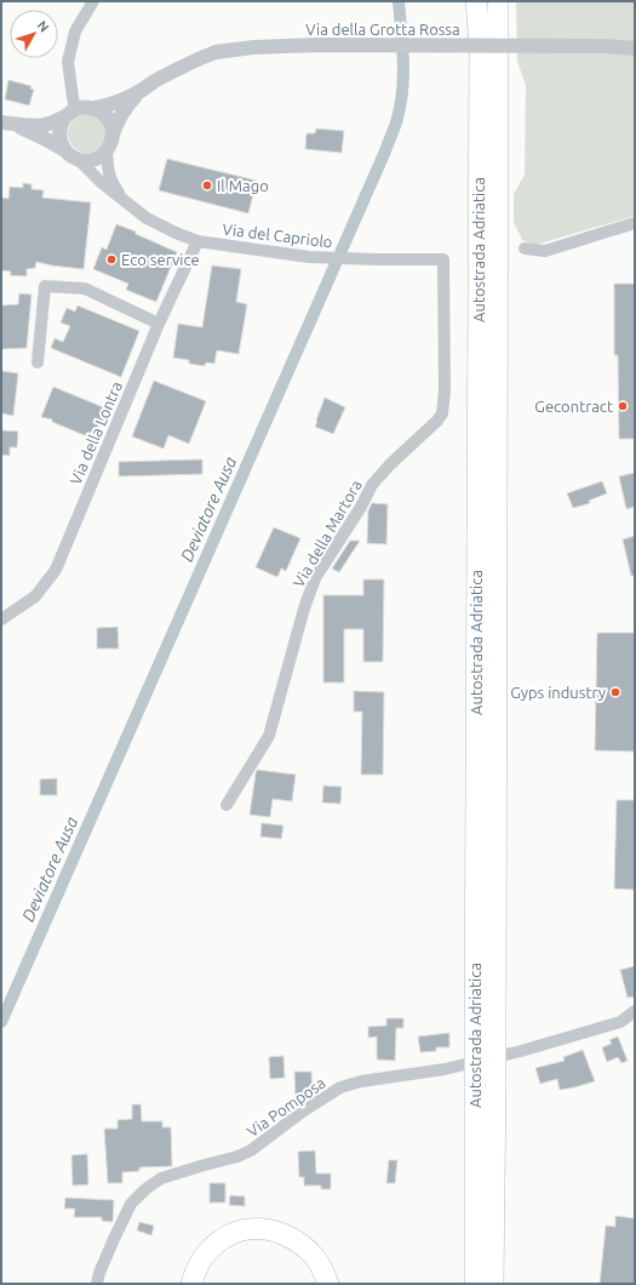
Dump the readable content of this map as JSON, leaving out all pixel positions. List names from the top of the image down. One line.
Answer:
{"streets":{"highway":["Autostrada Adriatica"],"street":["Via della Grotta Rossa","Via del Capriolo","Via della Lontra","Via della Martora","Via Pomposa"]},"crossings":[["Via della Grotta Rossa","Via del Capriolo"],["Via del Capriolo","Via della Lontra"],["Via del Capriolo","Via della Martora"]],"water":["Deviatore Ausa"],"places":["Il Mago","Eco service","Gecontract","Gyps industry"],"north":"top right"}
